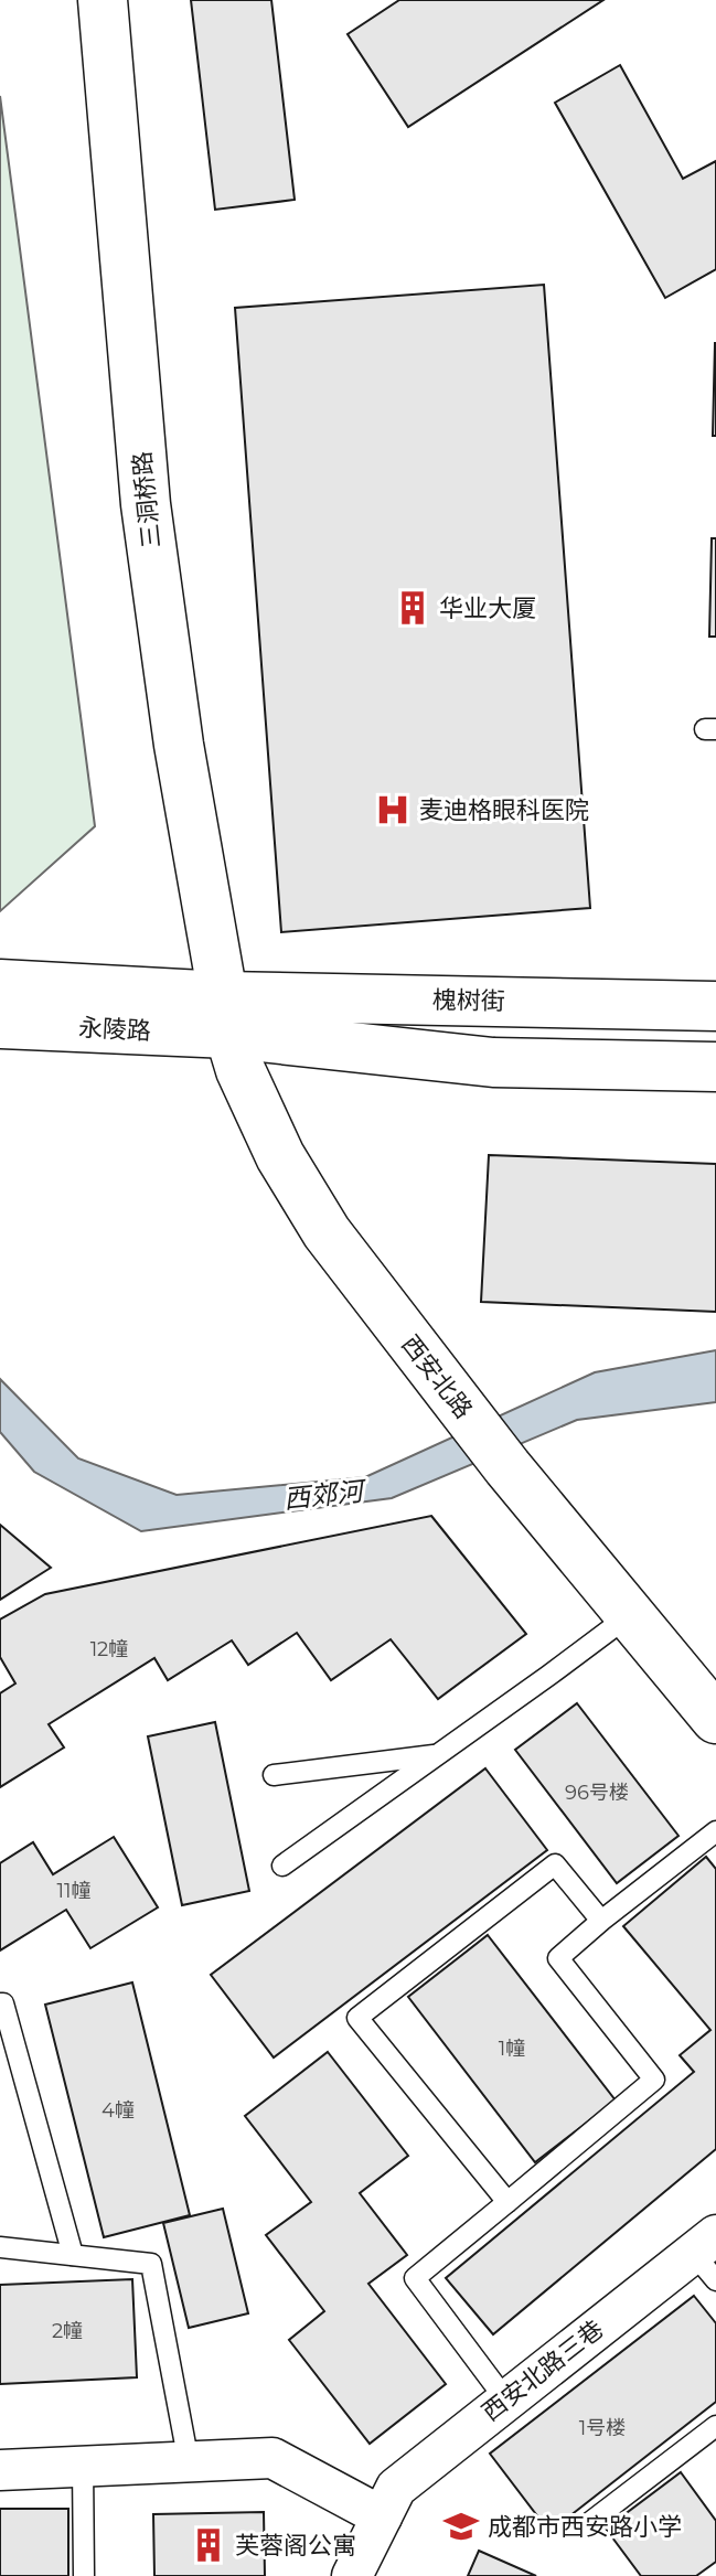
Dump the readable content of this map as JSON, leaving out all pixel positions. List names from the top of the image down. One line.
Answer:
{"streets":{"street":["三洞桥路","槐树街","永陵路","西安北路","西安北路三巷"]},"crossings":[["三洞桥路","槐树街"],["三洞桥路","永陵路"],["三洞桥路","西安北路"],["槐树街","永陵路"],["槐树街","西安北路"],["永陵路","西安北路"]],"water":["西郊河"],"places":{"building":["华业大厦","芙蓉阁公寓"],"hospital":["麦迪格眼科医院"],"school or university":["成都市西安路小学"]},"house_numbers":["12幢","96号楼","11幢","1幢","4幢","2幢","1号楼"]}
